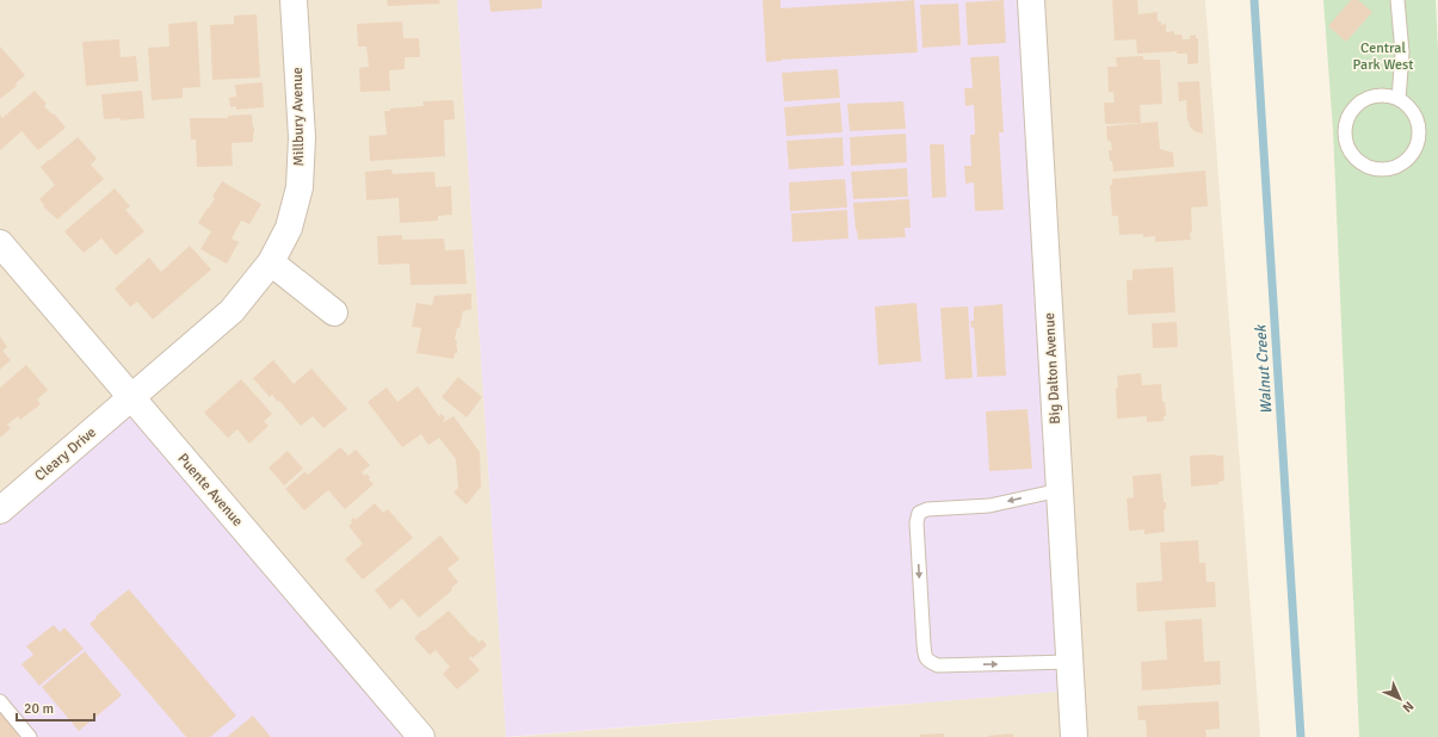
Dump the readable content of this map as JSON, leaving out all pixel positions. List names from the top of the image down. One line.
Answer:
{"streets":{"street":["Millbury Avenue","Big Dalton Avenue","Cleary Drive","Puente Avenue"]},"crossings":[["Millbury Avenue","Cleary Drive"],["Millbury Avenue","Puente Avenue"],["Cleary Drive","Puente Avenue"]],"water":["Walnut Creek"],"parks":["Central Park West"],"scale_bar":"20 m","north":"bottom right"}
